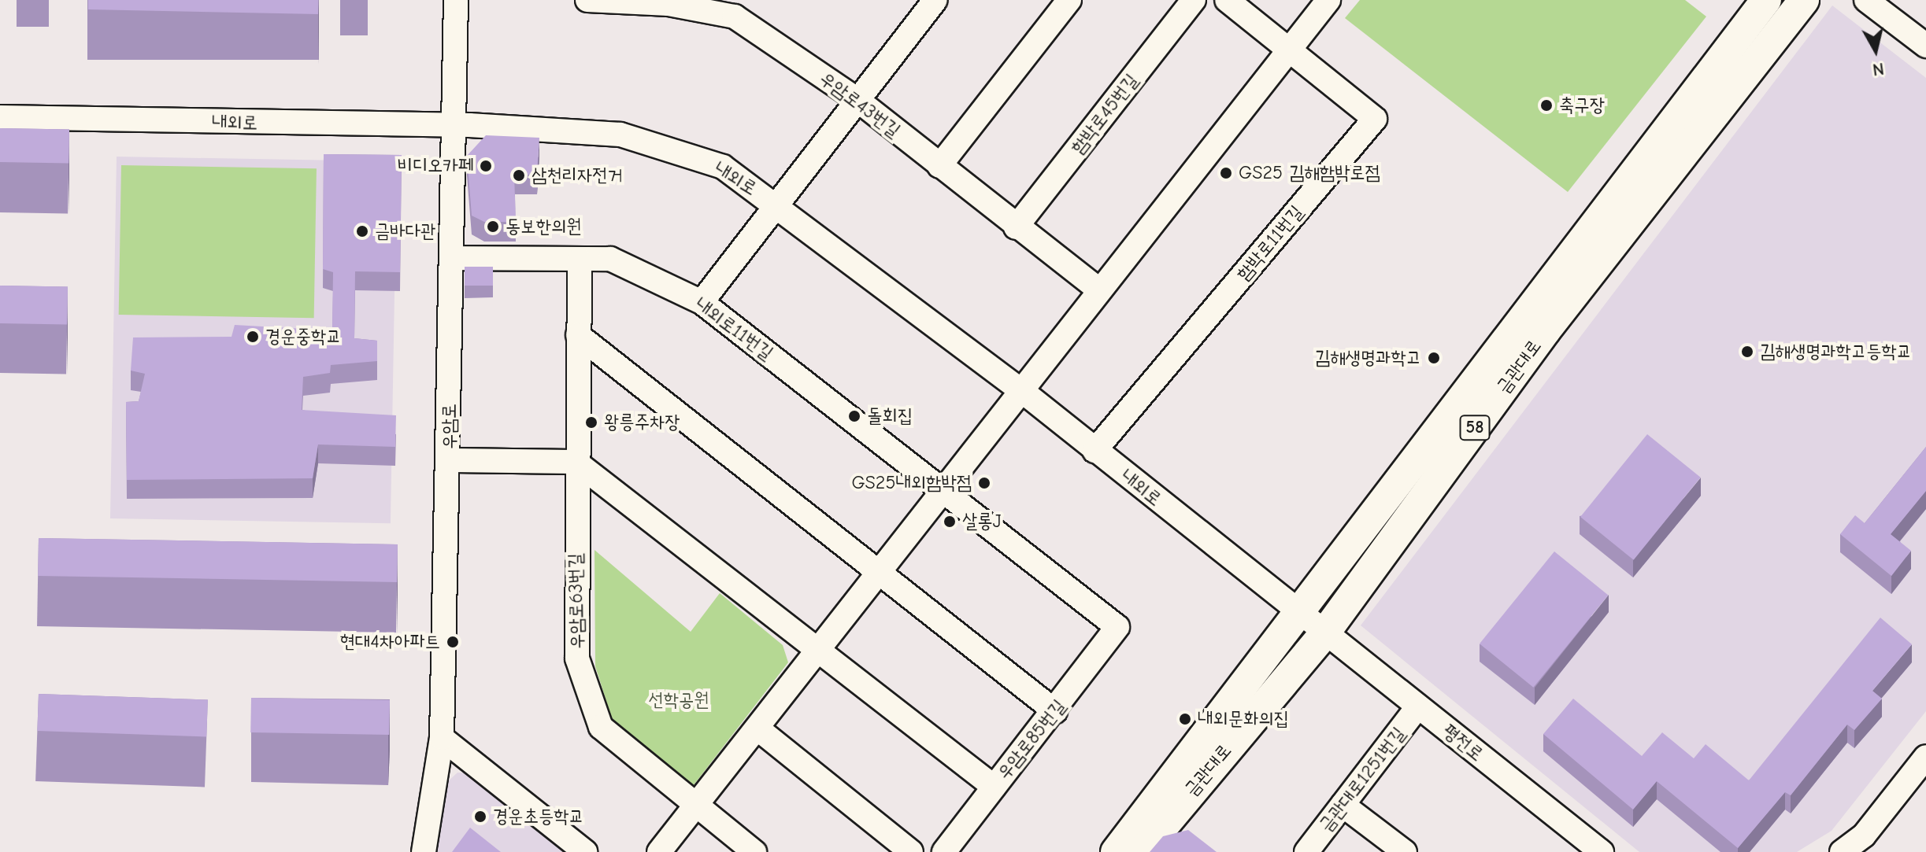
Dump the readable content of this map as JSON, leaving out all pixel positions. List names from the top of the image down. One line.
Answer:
{"streets":{"main road":["금관대로","58"],"street":["우암로43번길","함박로45번길","내외로","함박로11번길","내외로11번길","우암로","우암로63번길","우암로85번길","평전로","금관대로1251번길"]},"crossings":[["우암로43번길","함박로45번길"],["내외로","함박로11번길"],["내외로","금관대로"],["내외로","우암로"],["내외로","평전로"],["내외로11번길","우암로"],["내외로11번길","우암로63번길"],["내외로11번길","우암로85번길"],["금관대로","평전로"],["평전로","금관대로1251번길"]],"parks":["선학공원"],"places":["축구장","비디오카페","GS25 김해함박로점","삼천리자전거","동보한의원","금바다관","경운중학교","김해생명과학고등학교","김해생명과학고","돌회집","왕릉주차장","GS25내외함박점","살롱J","현대4차아파트","내외문화의집","경운초등학교"],"north":"bottom"}
